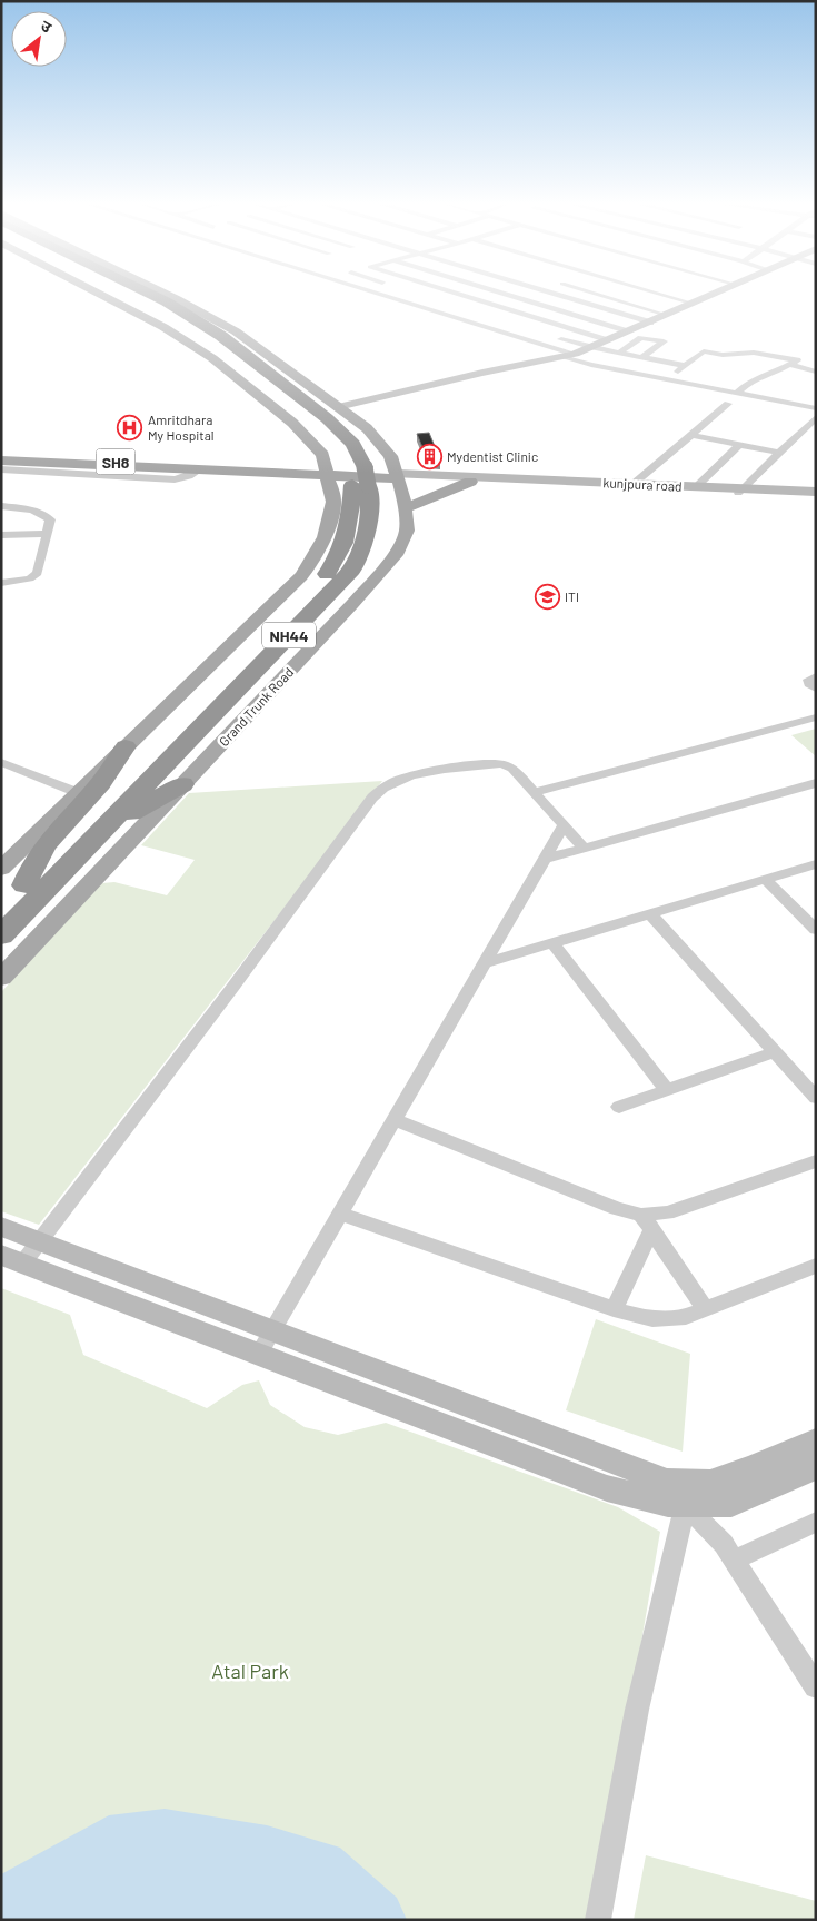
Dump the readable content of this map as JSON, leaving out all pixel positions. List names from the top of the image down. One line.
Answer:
{"streets":{"highway":["NH44","Grand Trunk Road"],"main road":["SH8"],"street":["kunjpura road"]},"crossings":[["SH8","Grand Trunk Road"],["NH44","Grand Trunk Road"]],"parks":["Atal Park"],"places":{"hospital":["Amritdhara My Hospital"],"building":["Mydentist Clinic"],"school or university":["ITI"]},"north":"top right"}
